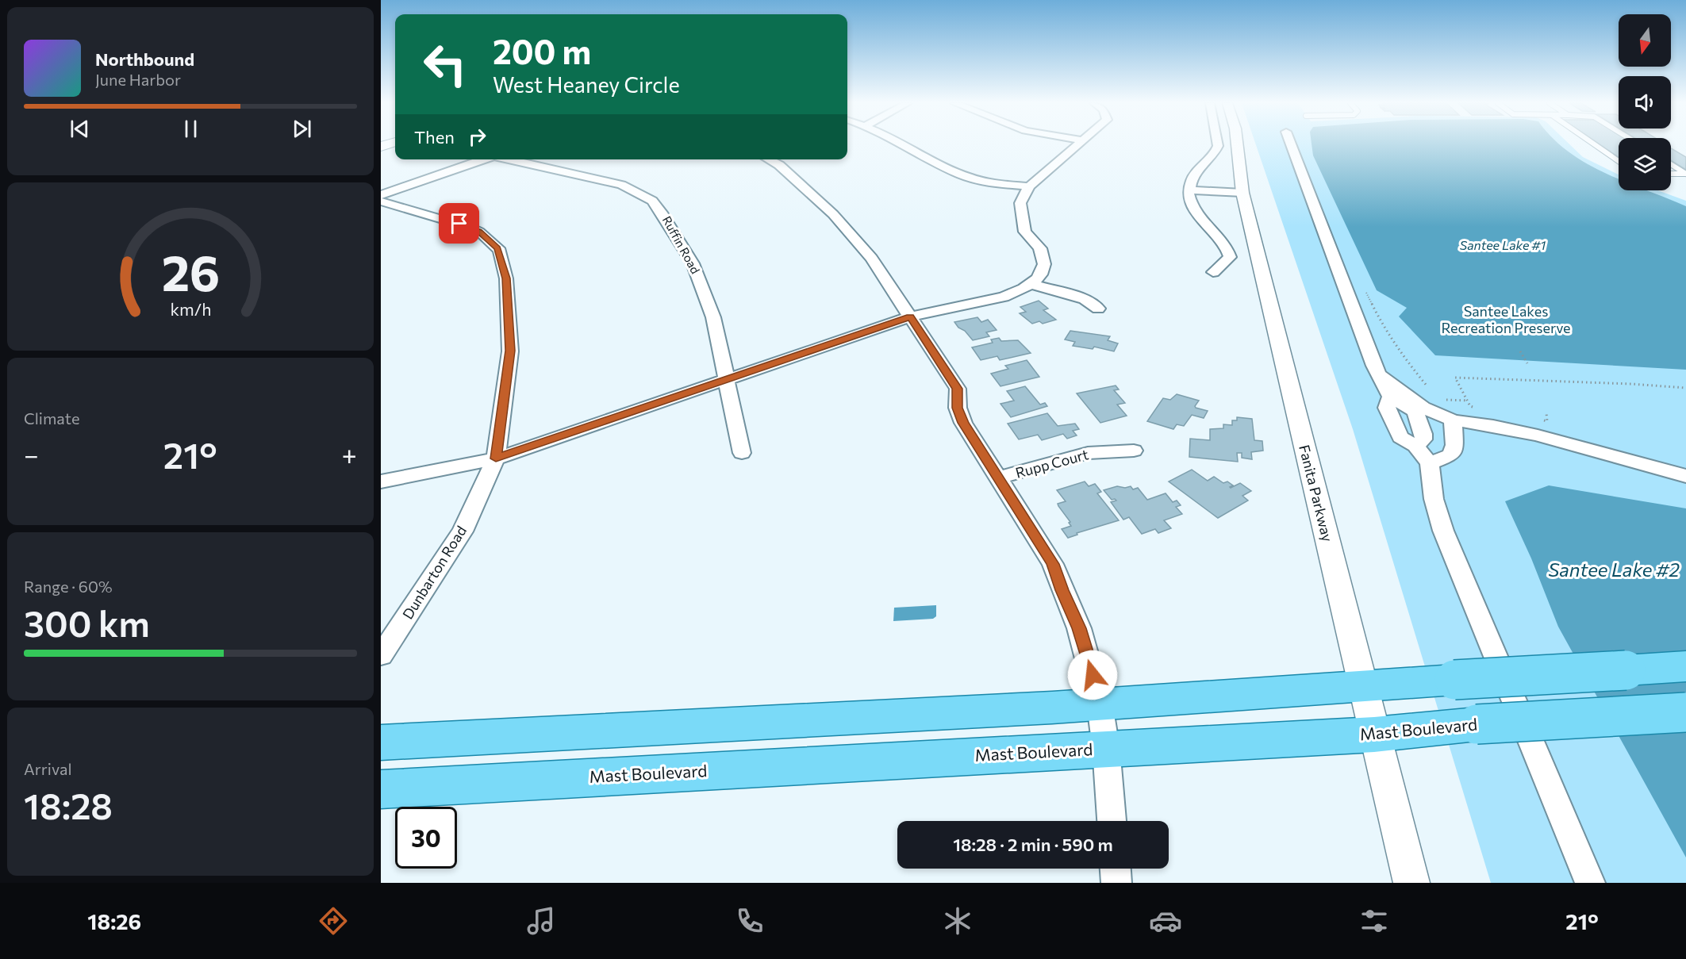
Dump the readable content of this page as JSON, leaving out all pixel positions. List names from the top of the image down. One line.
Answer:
{"streets":{"main road":["Mast Boulevard"],"street":["Ruffin Road","Rupp Court","Fanita Parkway","Dunbarton Road"]},"crossings":[["Fanita Parkway","Mast Boulevard"]],"water":["Santee Lake #1","Santee Lake #2"],"parks":["Santee Lakes Recreation Preserve"],"north":"bottom","page":{"turn":["200 m","West Heaney Circle"],"song":["Northbound","June Harbor"],"then":"Then","tile":["Climate",["Range · 60%","300 km"],["Arrival","18:28"]],"heat":["−","21°","+"],"limit":"30","trip":"18:28 · 2 min · 590 m","tabs":["18:26","21°"],"gauge":["26","km/h"]}}
